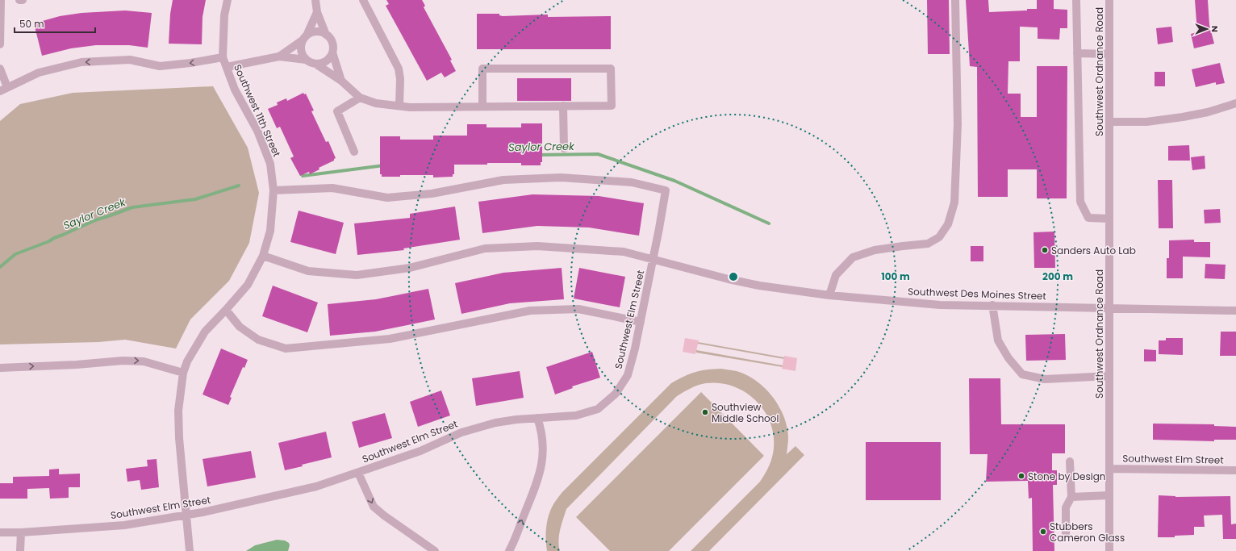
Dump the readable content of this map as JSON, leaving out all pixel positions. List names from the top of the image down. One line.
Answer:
{"streets":{"street":["Southwest Ordnance Road","Southwest 11th Street","Southwest Des Moines Street","Southwest Elm Street"]},"crossings":[["Southwest Ordnance Road","Southwest Des Moines Street"],["Southwest Ordnance Road","Southwest Elm Street"],["Southwest 11th Street","Southwest Des Moines Street"],["Southwest 11th Street","Southwest Elm Street"],["Southwest Des Moines Street","Southwest Elm Street"]],"water":["Saylor Creek"],"places":["Sanders Auto Lab","Southview Middle School","Stone by Design","Stubbers Cameron Glass"],"scale_bar":"50 m","north":"right","rings":["100 m","200 m"]}
